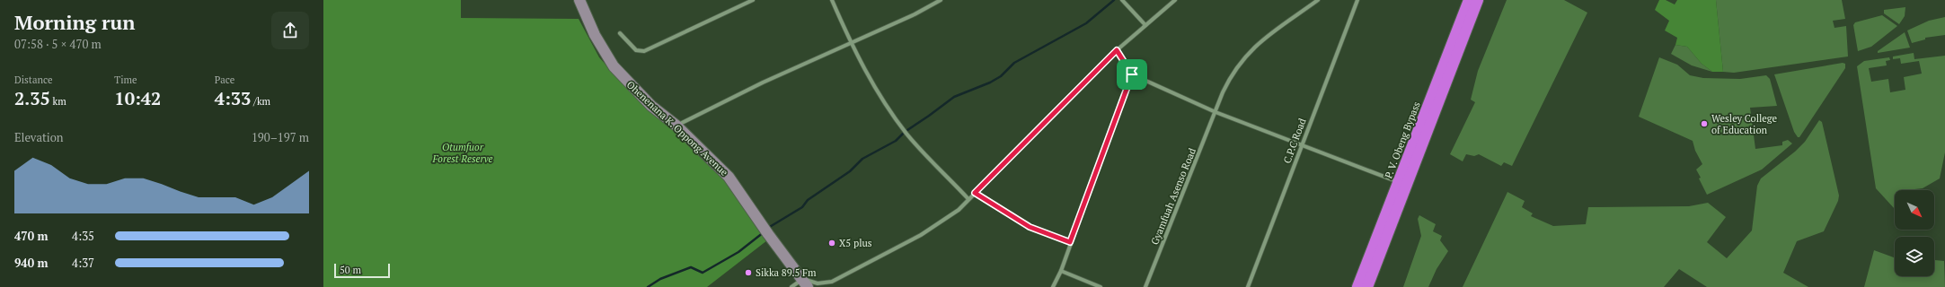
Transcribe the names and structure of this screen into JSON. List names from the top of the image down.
{
  "streets": {
    "highway": ["P. V. Obeng Bypass"],
    "street": ["Ohenenana K. Oppong Avenue", "C.P.C Road", "Gyamfuah Asenso Road"]
  },
  "parks": ["Otumfuor Forest Reserve"],
  "places": ["Wesley College of Education", "X5 plus", "Sikka 89.5 Fm"],
  "scale_bar": "50 m",
  "north": "bottom right",
  "page": {
    "heading": ["Morning run", "07:58 · 5 × 470 m"],
    "stats": [
      ["Distance", "2.35 km"],
      ["Time", "10:42"],
      ["Pace", "4:33 /km"]
    ],
    "chart": ["Elevation", "190–197 m"],
    "list": [
      {
        "name": "470 m",
        "note": "4:35"
      },
      {
        "name": "940 m",
        "note": "4:37"
      }
    ],
    "scale": "50 m"
  }
}
